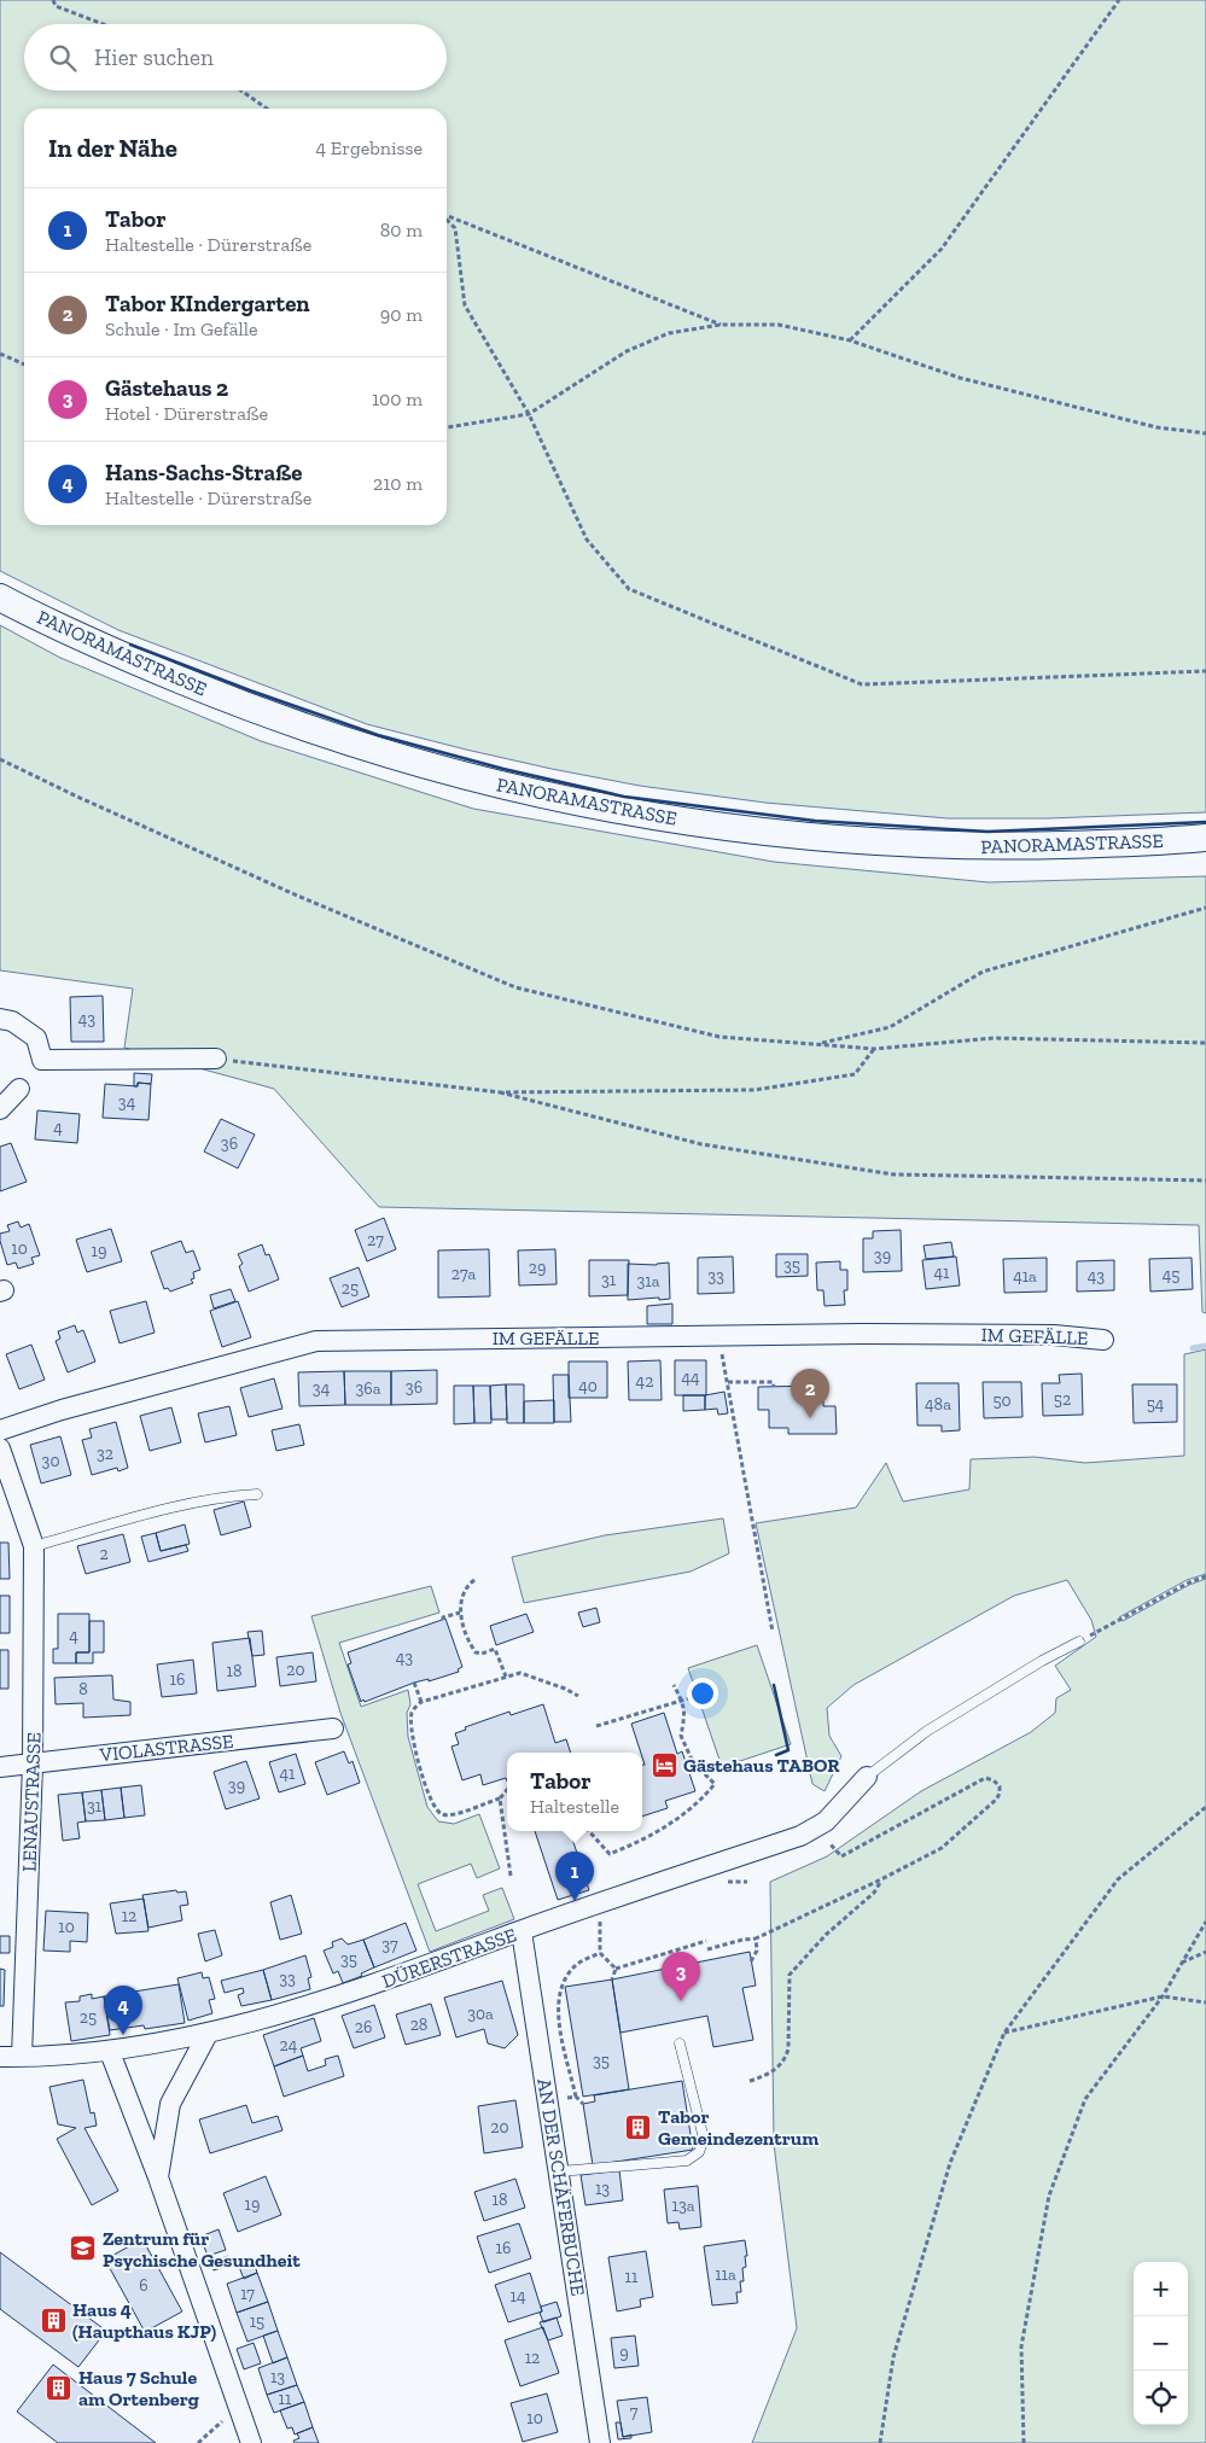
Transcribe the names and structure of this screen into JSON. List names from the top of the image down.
{
  "streets": {
    "main road": ["PANORAMASTRASSE"],
    "street": [
      "IM GEFÄLLE",
      "VIOLASTRASSE",
      "LENAUSTRASSE",
      "DÜRERSTRASSE",
      "AN DER SCHÄFERBUCHE"
    ]
  },
  "crossings": [
    ["VIOLASTRASSE", "LENAUSTRASSE"],
    ["LENAUSTRASSE", "DÜRERSTRASSE"],
    ["DÜRERSTRASSE", "AN DER SCHÄFERBUCHE"]
  ],
  "places": {
    "hotel": ["Gästehaus TABOR"],
    "building": ["Tabor Gemeindezentrum", "Haus 4 (Haupthaus KJP)", "Haus 7 Schule am Ortenberg"],
    "school or university": ["Zentrum für Psychische Gesundheit"]
  },
  "house_numbers": [
    "43",
    "34",
    "4",
    "36",
    "27",
    "10",
    "19",
    "39",
    "35",
    "29",
    "41",
    "27a",
    "45",
    "33",
    "41a",
    "43",
    "31",
    "31a",
    "25",
    "44",
    "42",
    "40",
    "36",
    "34",
    "36a",
    "52",
    "50",
    "48a",
    "54",
    "32",
    "30",
    "2",
    "4",
    "43",
    "20",
    "18",
    "16",
    "8",
    "41",
    "39",
    "31",
    "12",
    "10",
    "37",
    "35",
    "33",
    "30a",
    "25",
    "28",
    "26",
    "24",
    "35",
    "20",
    "13",
    "18",
    "19",
    "13a",
    "16",
    "11a",
    "11",
    "6",
    "17",
    "14",
    "15",
    "9",
    "12",
    "13",
    "11",
    "7",
    "10"
  ],
  "page": {
    "search": "Hier suchen",
    "heading": ["In der Nähe", "4 Ergebnisse"],
    "list": [
      {
        "mark": "1",
        "name": "Tabor",
        "note": "Haltestelle · Dürerstraße",
        "value": "80 m"
      },
      {
        "mark": "2",
        "name": "Tabor KIndergarten",
        "note": "Schule · Im Gefälle",
        "value": "90 m"
      },
      {
        "mark": "3",
        "name": "Gästehaus 2",
        "note": "Hotel · Dürerstraße",
        "value": "100 m"
      },
      {
        "mark": "4",
        "name": "Hans-Sachs-Straße",
        "note": "Haltestelle · Dürerstraße",
        "value": "210 m"
      }
    ],
    "pins": [
      "2",
      "1",
      "3",
      "4"
    ],
    "popup": ["Tabor", "Haltestelle"],
    "map_buttons": ["+", "−"]
  }
}
